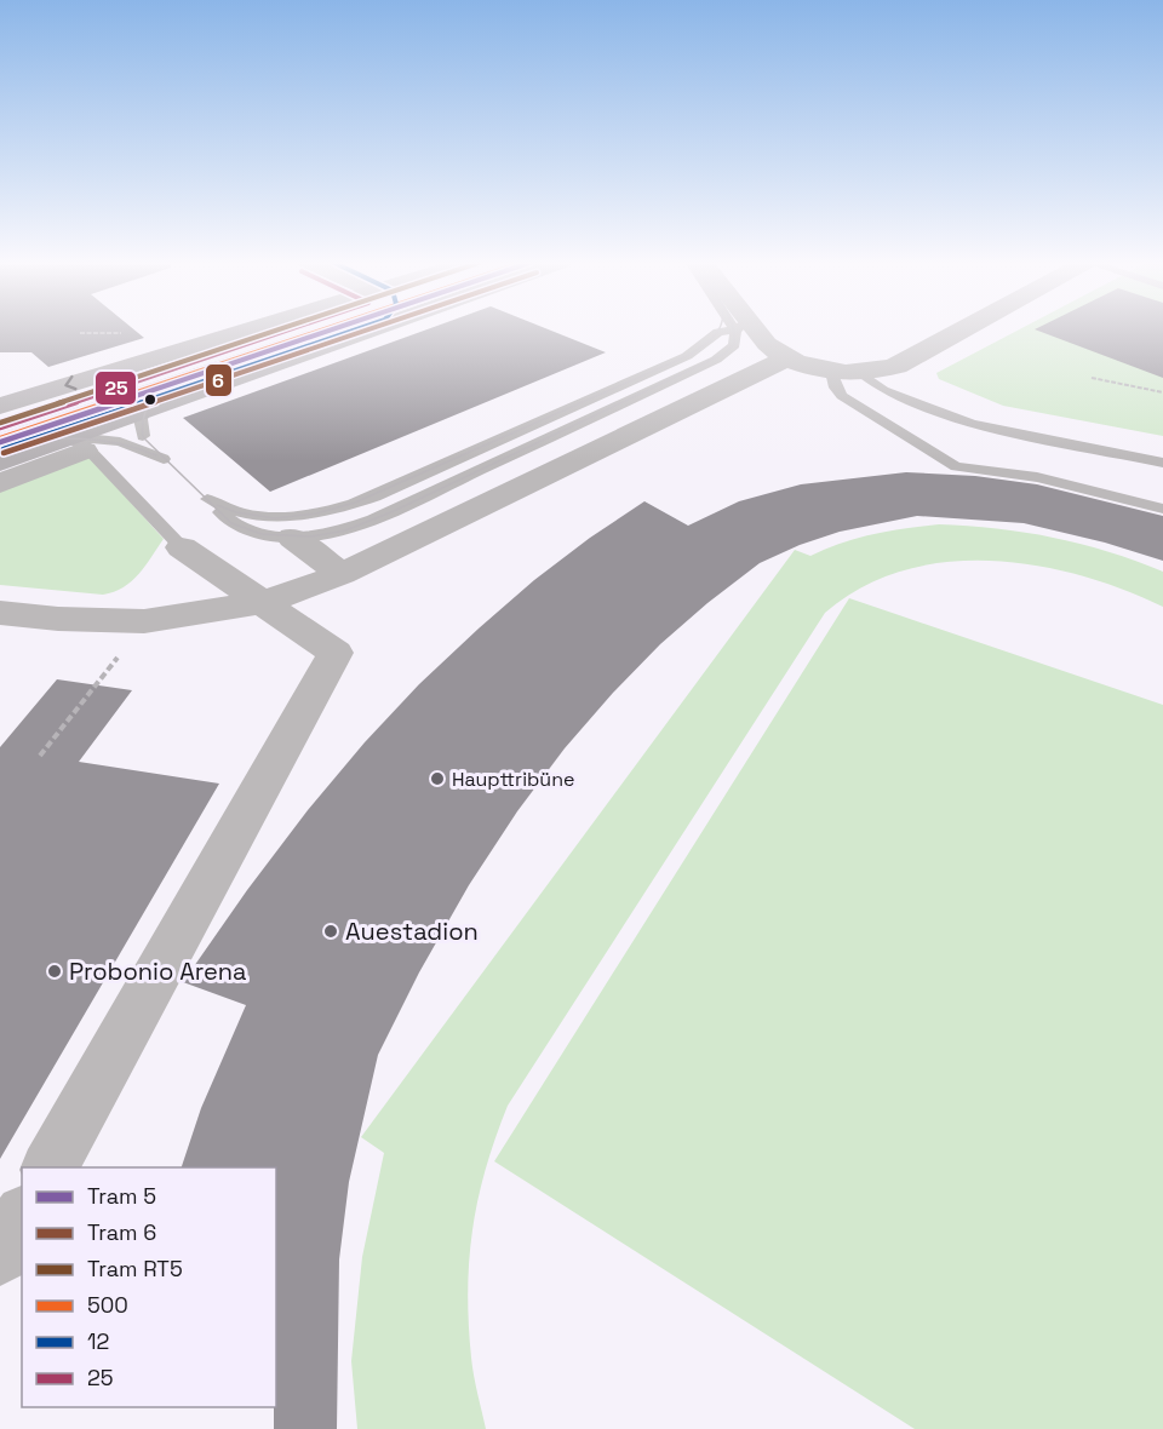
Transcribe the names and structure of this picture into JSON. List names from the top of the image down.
{
  "places": ["Haupttribüne", "Auestadion", "Probonio Arena"],
  "lines": [
    "tram line 5",
    "tram line 6",
    "tram line RT5",
    "transit line 500",
    "transit line 12",
    "transit line 25"
  ],
  "legend": [
    "Tram 5",
    "Tram 6",
    "Tram RT5",
    "500",
    "12",
    "25"
  ]
}
